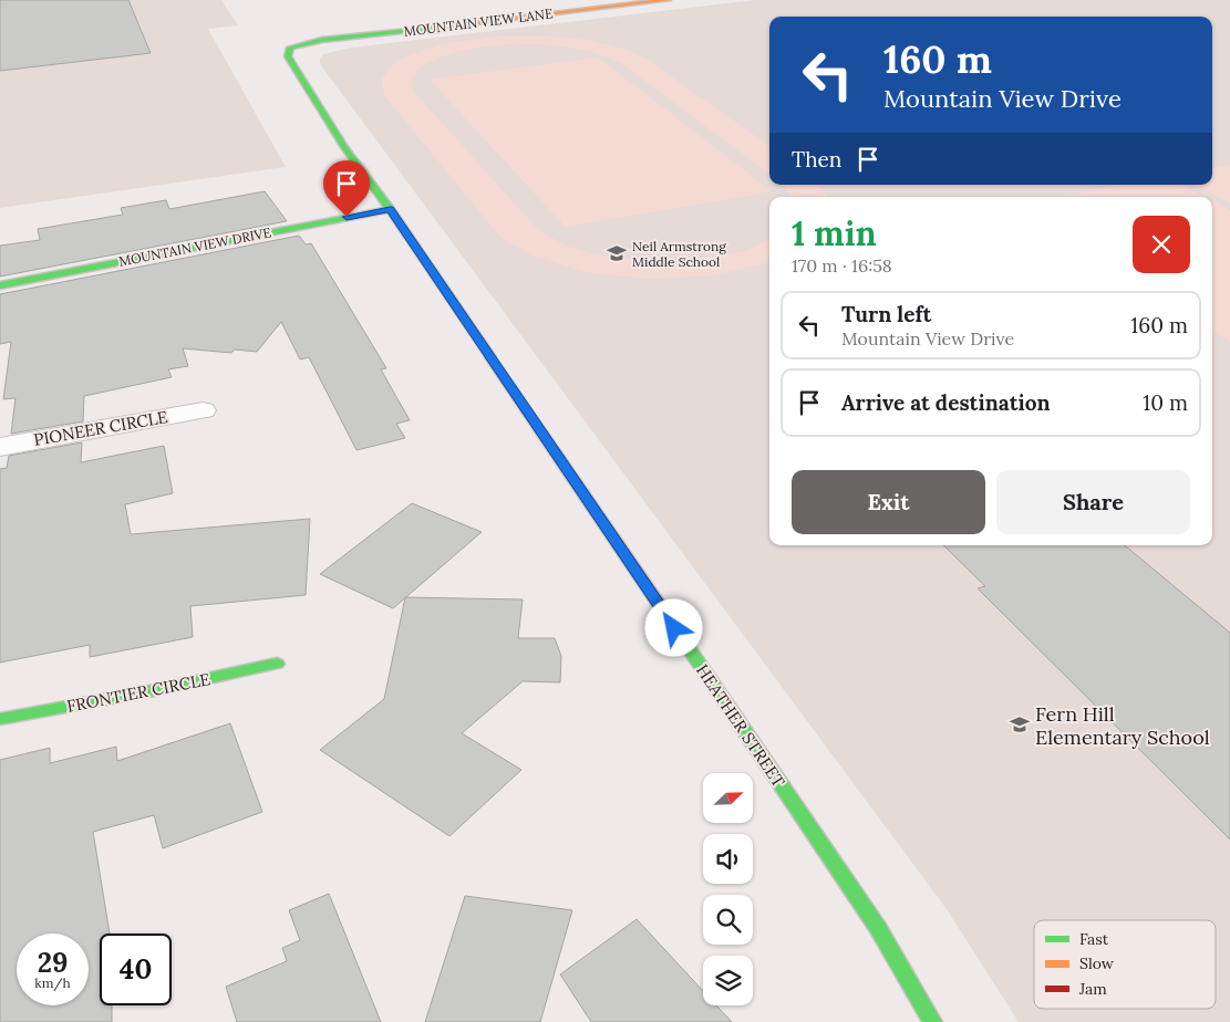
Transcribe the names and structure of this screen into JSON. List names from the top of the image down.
{
  "streets": {
    "street": [
      "MOUNTAIN VIEW LANE",
      "MOUNTAIN VIEW DRIVE",
      "PIONEER CIRCLE",
      "FRONTIER CIRCLE",
      "HEATHER STREET"
    ]
  },
  "crossings": [
    ["MOUNTAIN VIEW LANE", "HEATHER STREET"],
    ["MOUNTAIN VIEW DRIVE", "HEATHER STREET"]
  ],
  "places": {
    "school or university": ["Neil Armstrong Middle School", "Fern Hill Elementary School"]
  },
  "legend": ["Fast", "Slow", "Jam"],
  "north": "top right",
  "page": {
    "turn": ["160 m", "Mountain View Drive"],
    "then": "Then",
    "heading": ["1 min", "170 m · 16:58"],
    "list": [
      {
        "name": "Turn left",
        "note": "Mountain View Drive",
        "value": "160 m"
      },
      {
        "name": "Arrive at destination",
        "value": "10 m"
      }
    ],
    "buttons": ["Exit", "Share"],
    "speed": "29 km/h",
    "limit": "40"
  }
}
